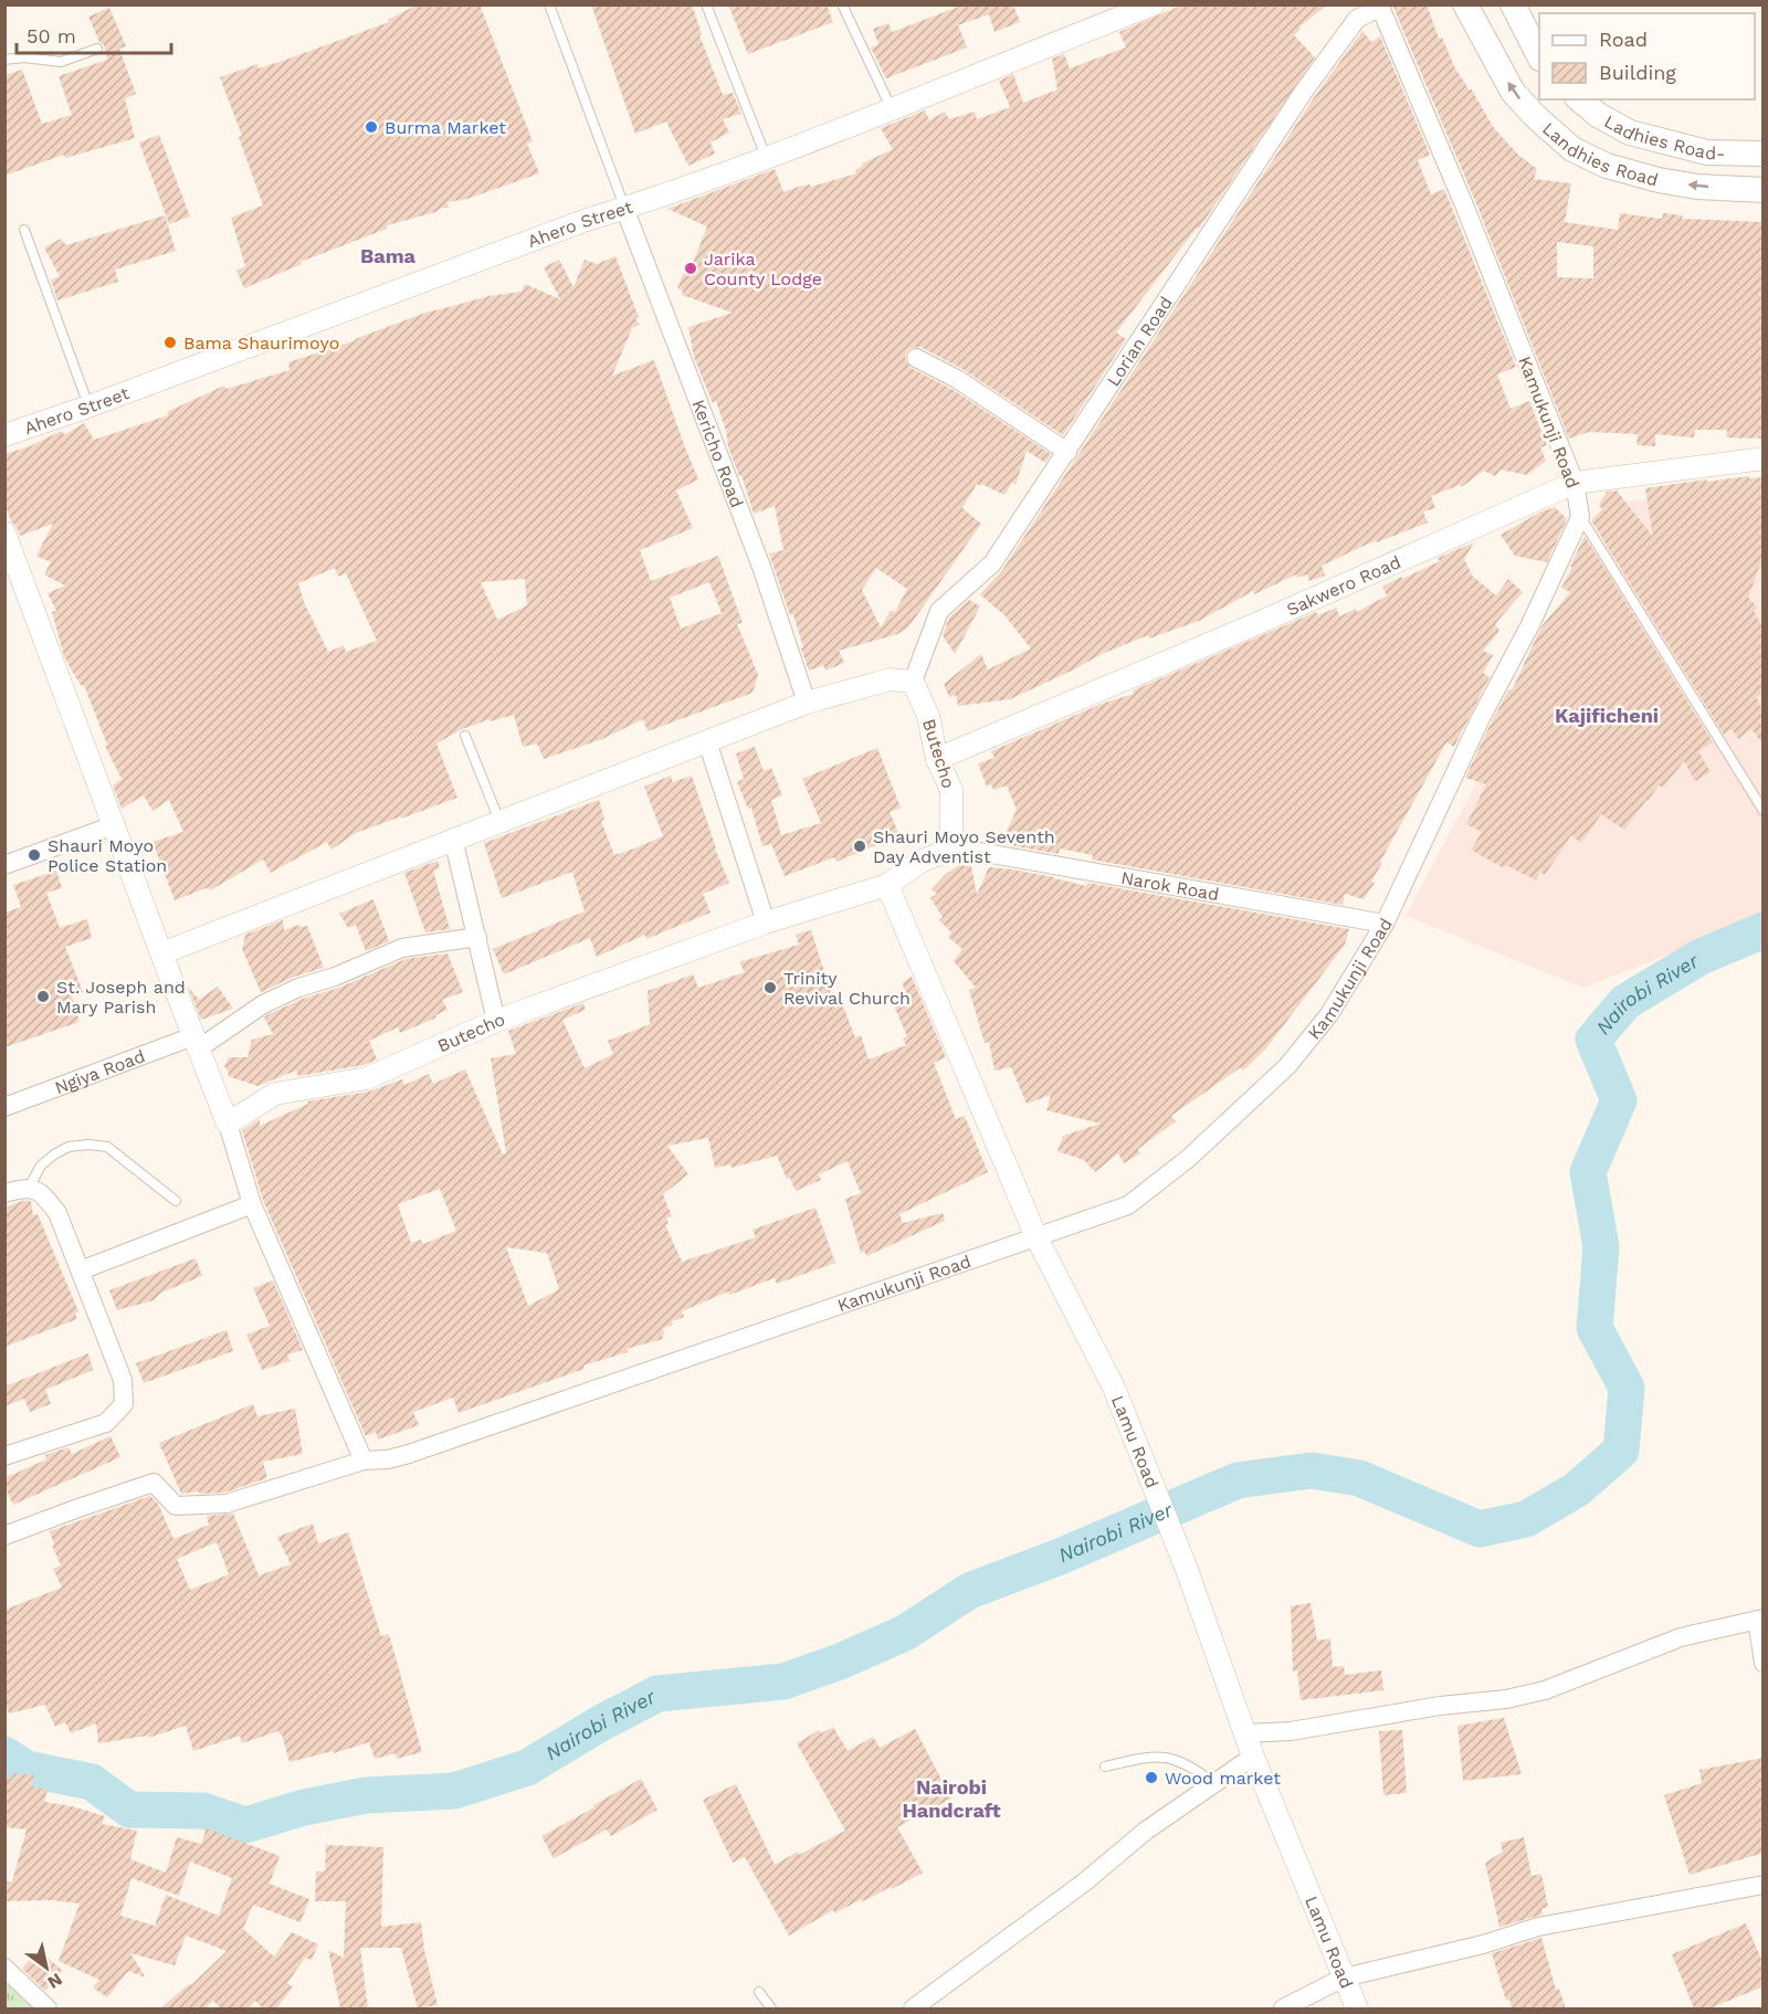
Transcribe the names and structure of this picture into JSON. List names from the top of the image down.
{
  "streets": {
    "main road": ["Ladhies Road-", "Landhies Road"],
    "street": [
      "Ahero Street",
      "Lorian Road",
      "Kamukunji Road",
      "Kericho Road",
      "Sakwero Road",
      "Butecho",
      "Narok Road",
      "Ngiya Road",
      "Lamu Road"
    ]
  },
  "crossings": [
    ["Ahero Street", "Kericho Road"],
    ["Lorian Road", "Kamukunji Road"],
    ["Lorian Road", "Butecho"],
    ["Kamukunji Road", "Sakwero Road"],
    ["Kamukunji Road", "Narok Road"],
    ["Kamukunji Road", "Lamu Road"],
    ["Sakwero Road", "Butecho"],
    ["Butecho", "Narok Road"],
    ["Butecho", "Lamu Road"]
  ],
  "one_way": ["Landhies Road"],
  "districts": ["Bama", "Kajificheni", "Nairobi Handcraft"],
  "water": ["Nairobi River"],
  "places": [
    "Burma Market",
    "Jarika County Lodge",
    "Bama Shaurimoyo",
    "Shauri Moyo Seventh Day Adventist",
    "Shauri Moyo Police Station",
    "Trinity Revival Church",
    "St. Joseph and Mary Parish",
    "Wood market"
  ],
  "legend": ["Road", "Building"],
  "scale_bar": "50 m",
  "north": "bottom right"
}
